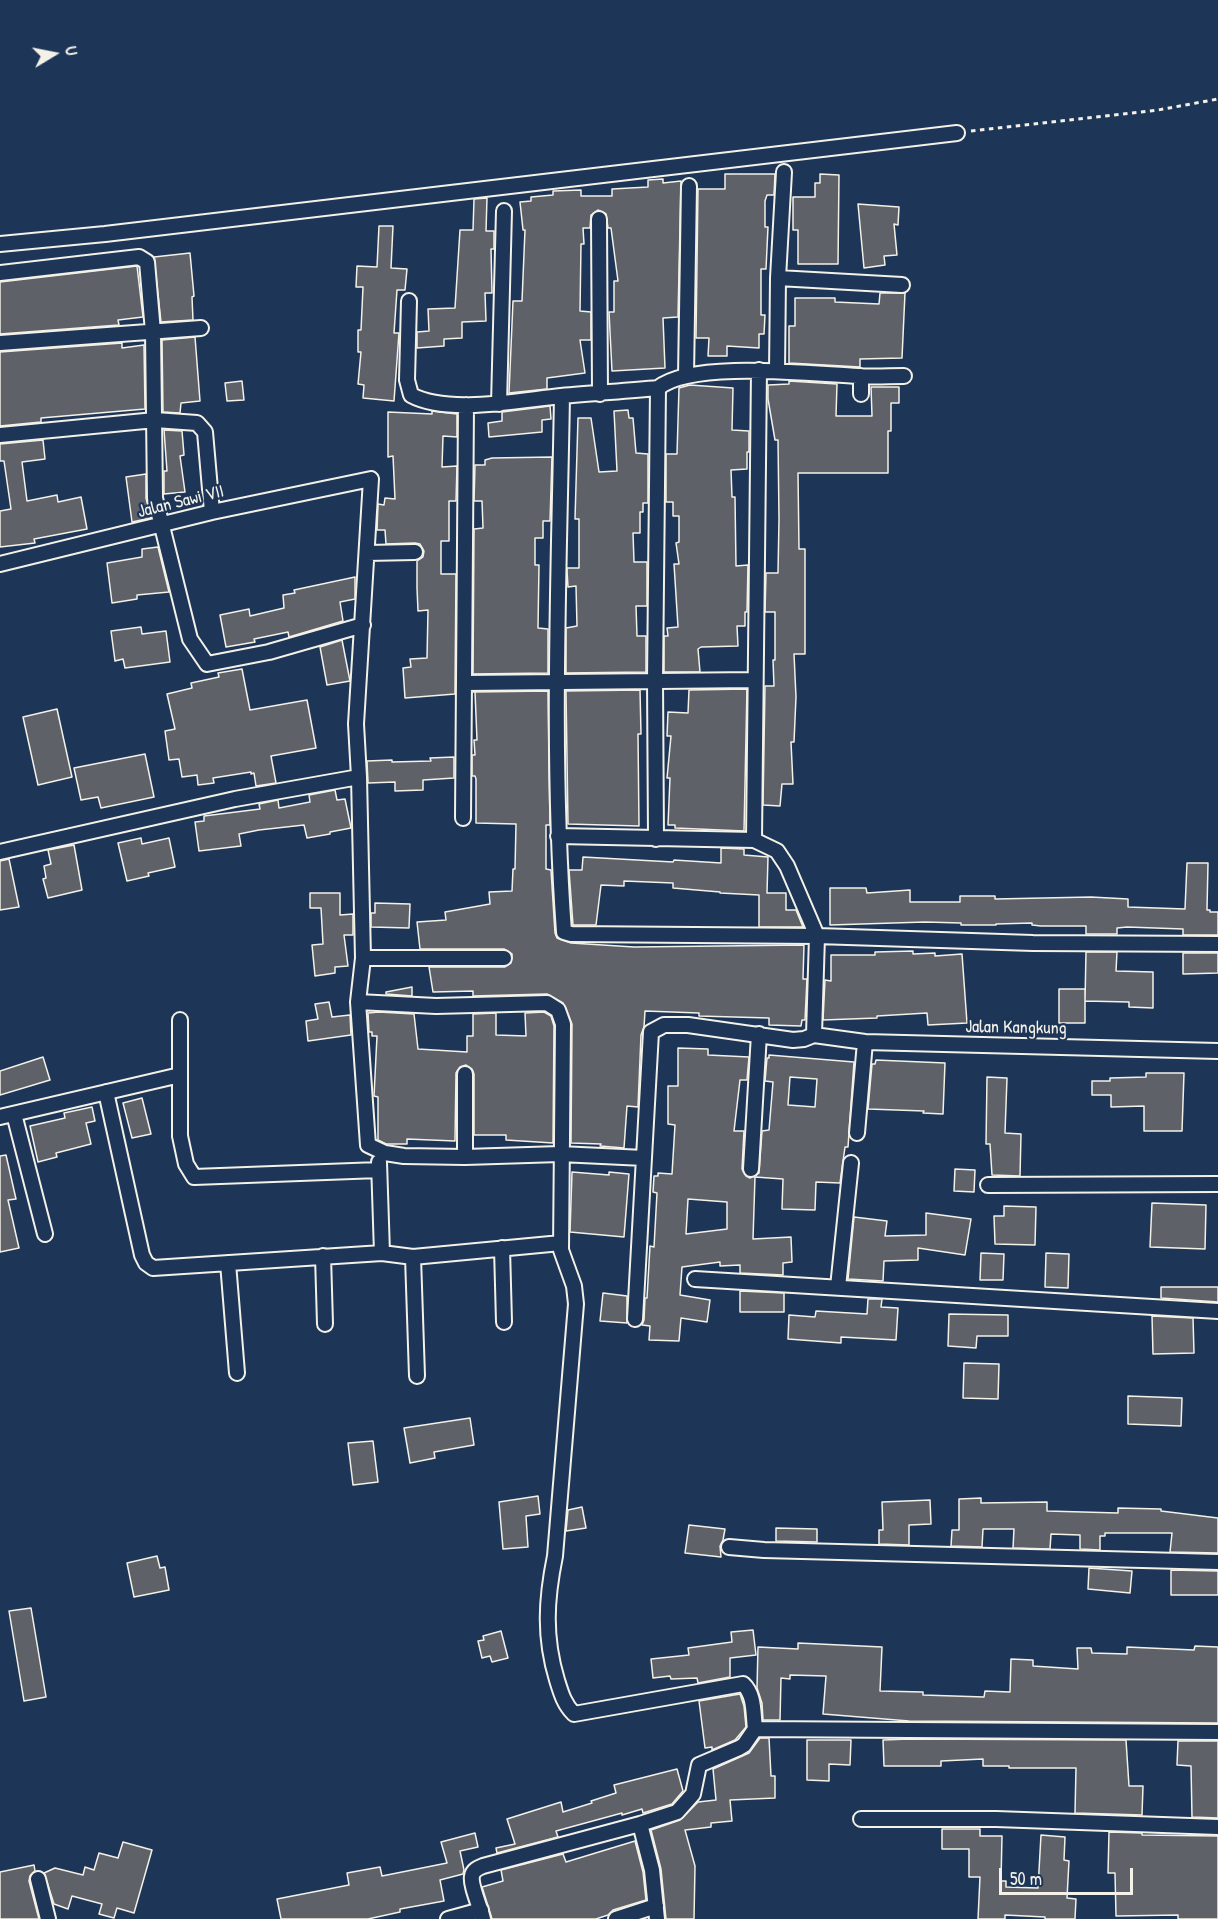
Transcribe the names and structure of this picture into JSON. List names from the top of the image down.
{
  "streets": {
    "street": ["Jalan Sawi VII", "Jalan Kangkung"]
  },
  "scale_bar": "50 m",
  "north": "right"
}
